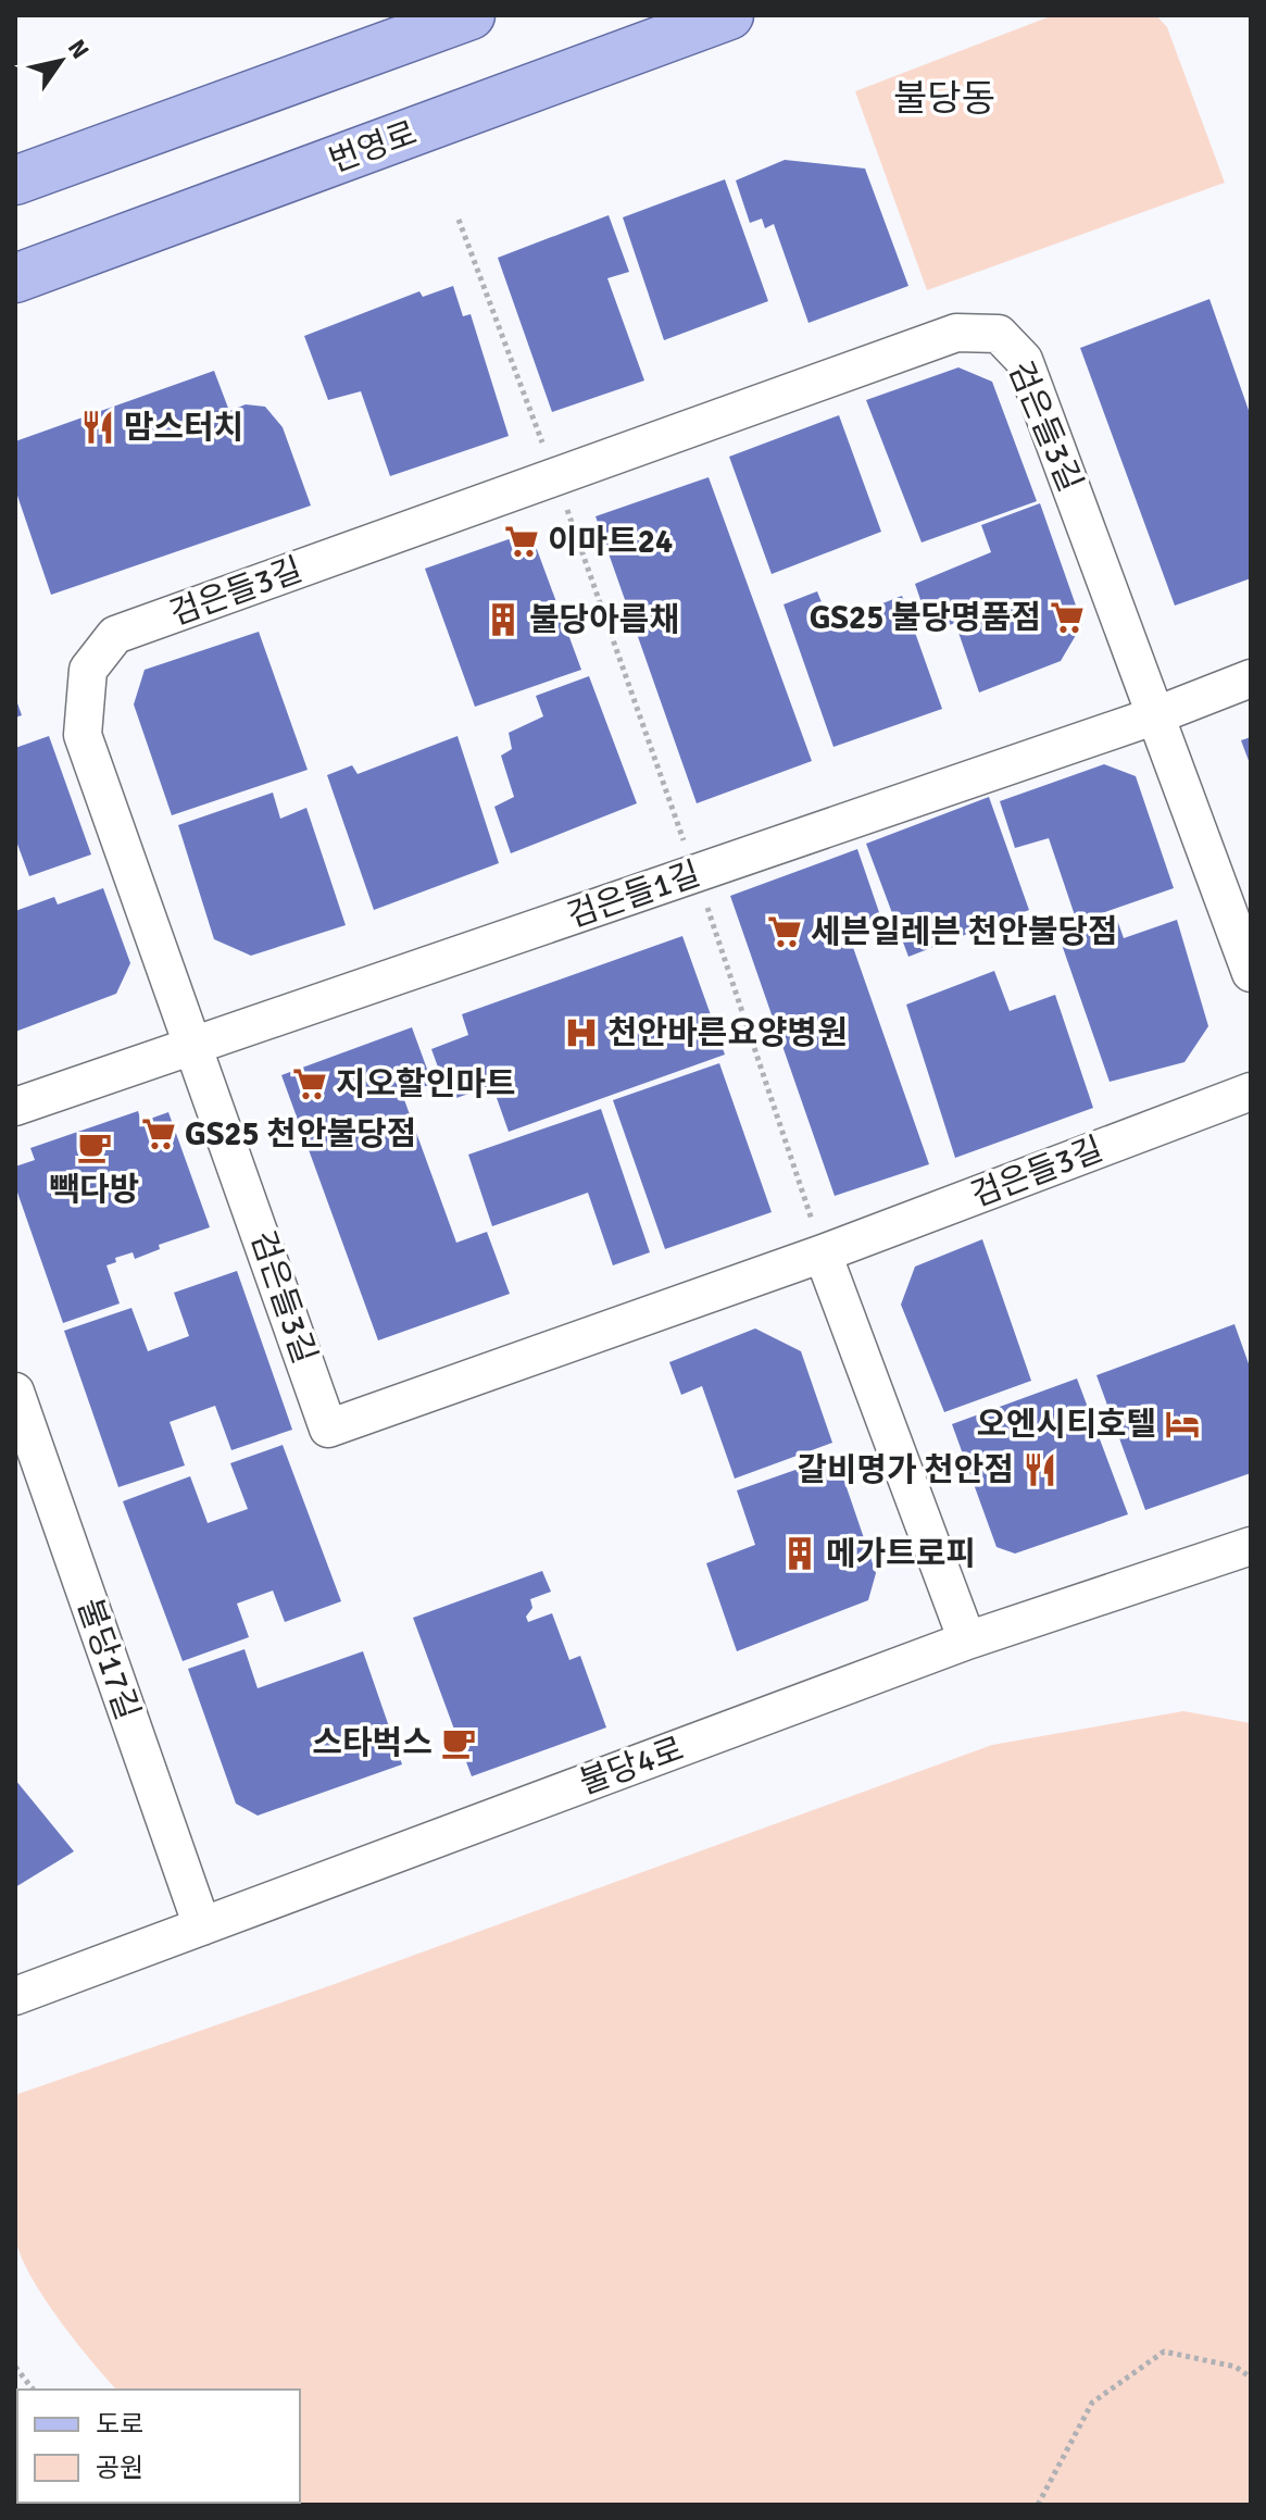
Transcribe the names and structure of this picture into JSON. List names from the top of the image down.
{
  "streets": {
    "main road": ["번영로"],
    "street": [
      "검은들3길",
      "검은들1길",
      "불당17길",
      "불당4로"
    ]
  },
  "crossings": [
    ["검은들3길", "검은들1길"],
    ["불당17길", "불당4로"]
  ],
  "districts": ["불당동"],
  "places": {
    "restaurant": ["맘스터치", "갈비명가 천안점"],
    "supermarket": [
      "이마트24",
      "GS25 불당명품점",
      "세븐일레븐 천안불당점",
      "지오할인마트",
      "GS25 천안불당점"
    ],
    "building": ["불당아름채", "메가트로피"],
    "hospital": ["천안바른요양병원"],
    "cafe": ["빽다방", "스타벅스"],
    "hotel": ["오엔시티호텔"]
  },
  "legend": ["도로", "공원"],
  "north": "top right"
}
